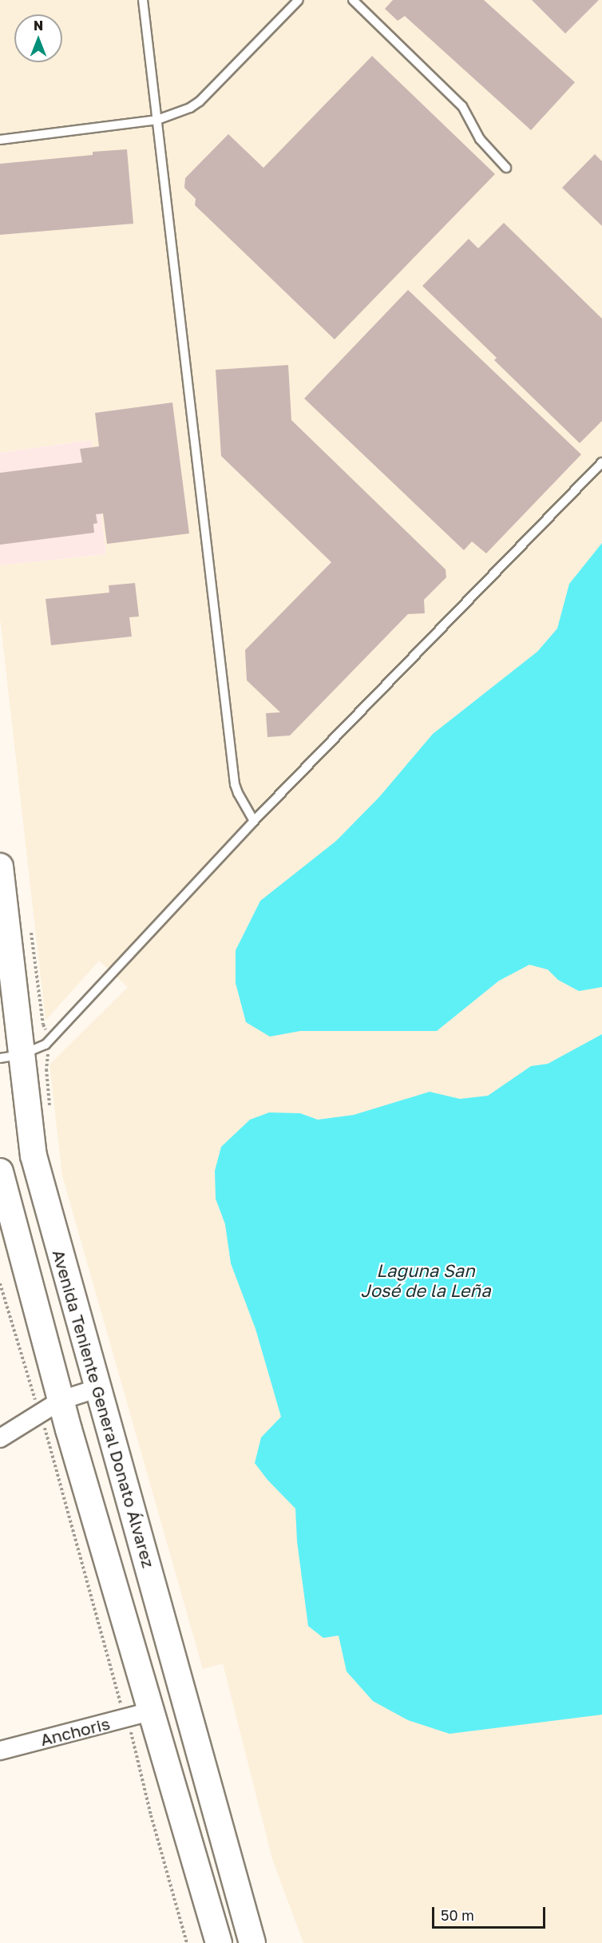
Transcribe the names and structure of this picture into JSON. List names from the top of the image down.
{
  "streets": {
    "main road": ["Avenida Teniente General Donato Álvarez"],
    "street": ["Anchoris"]
  },
  "water": ["Laguna San José de la Leña"],
  "scale_bar": "50 m",
  "north": "top"
}
